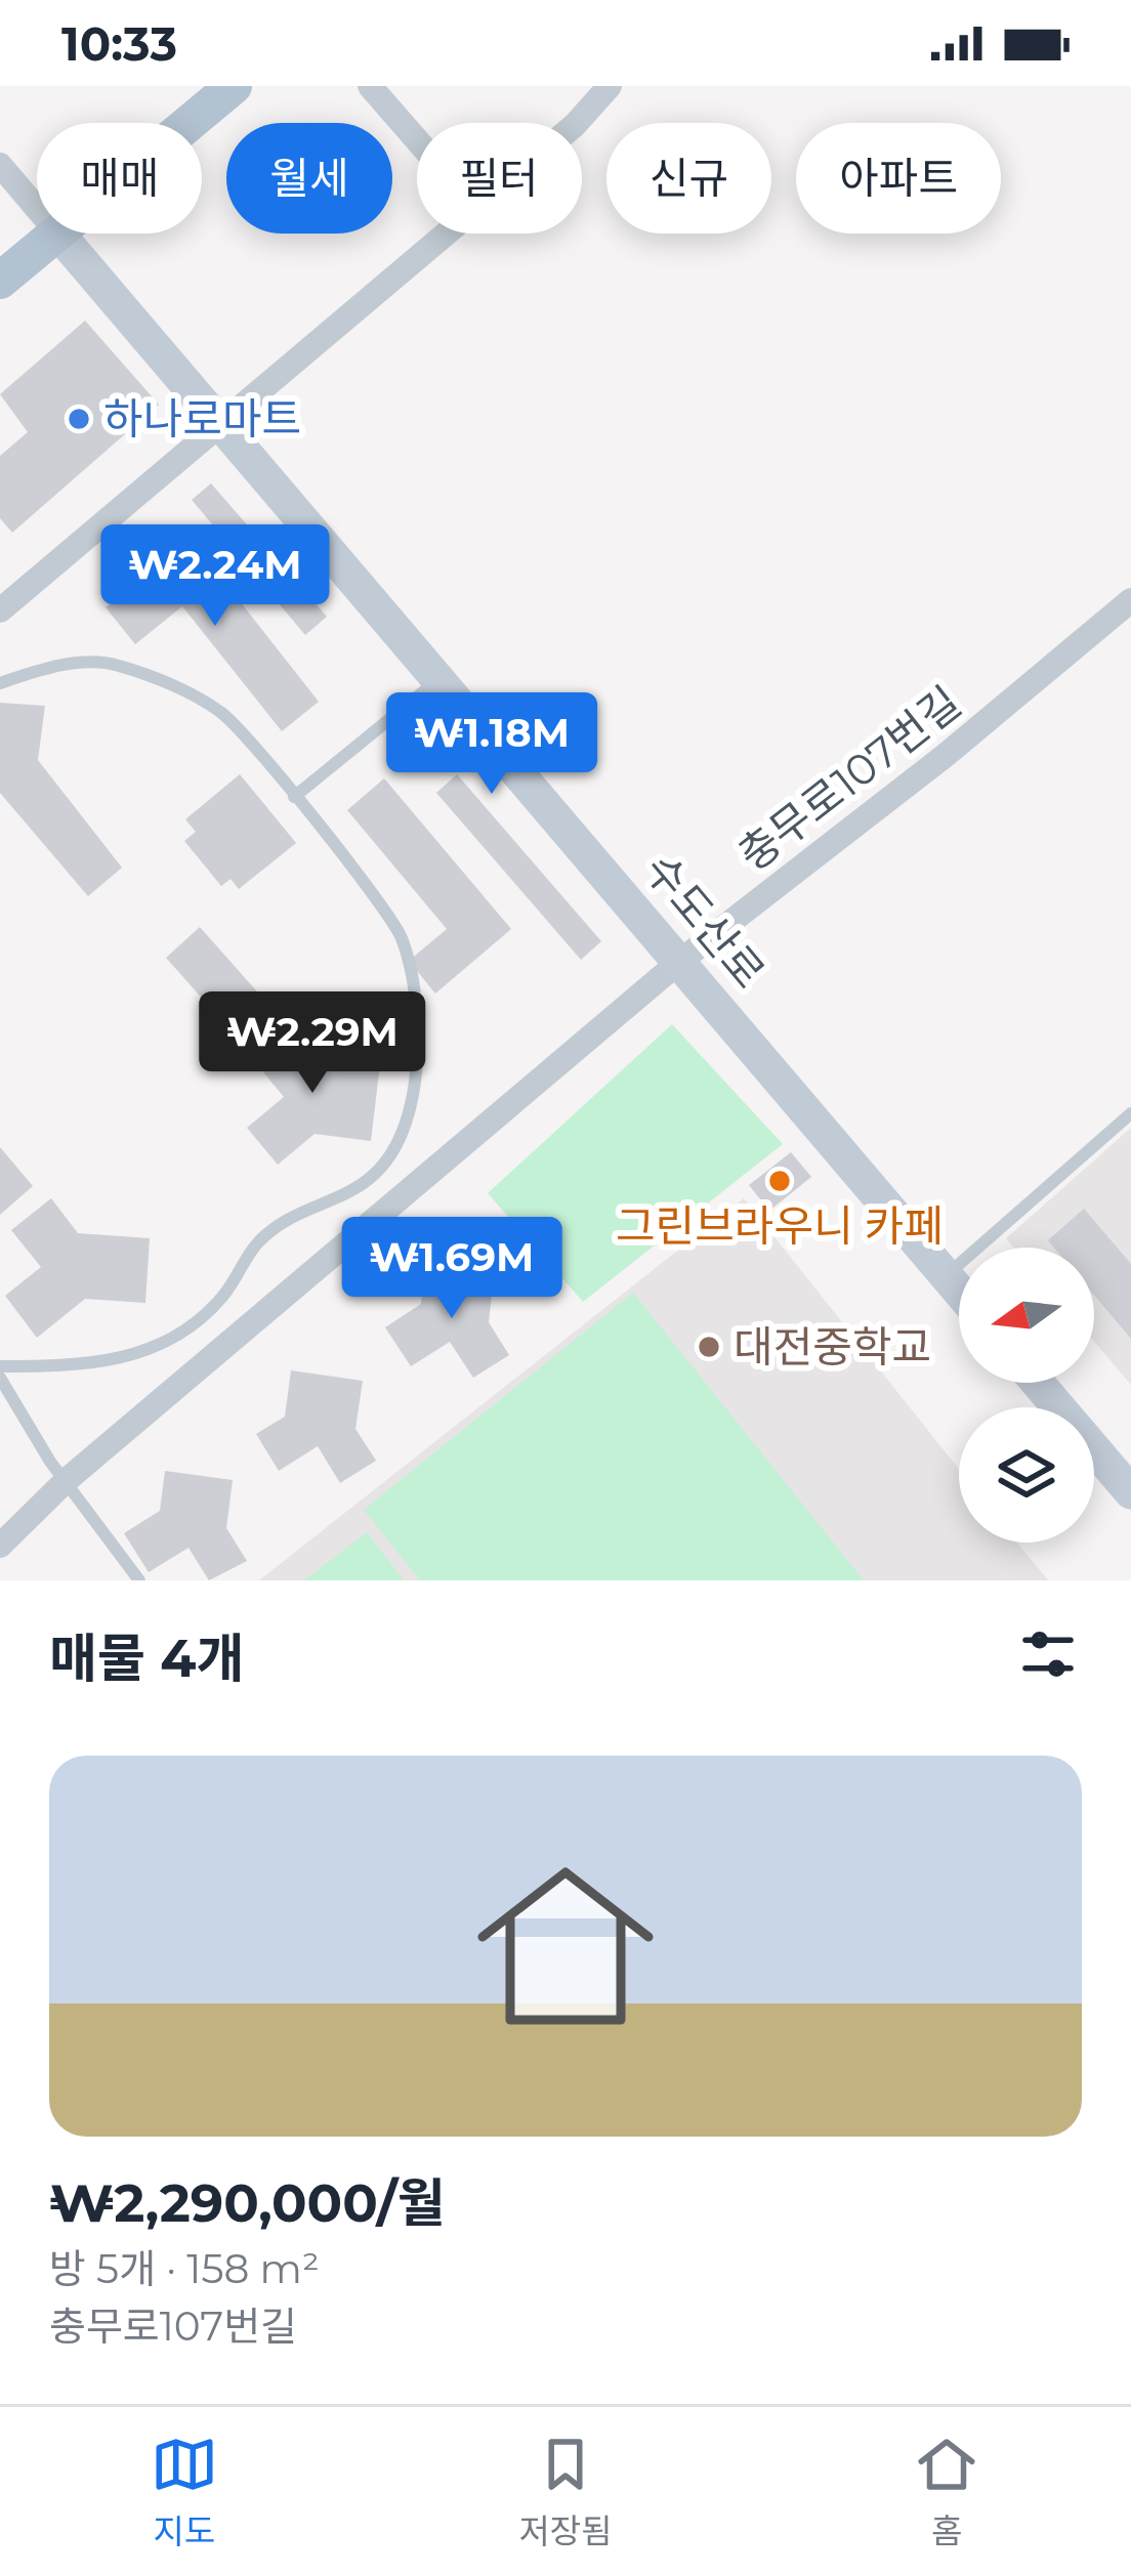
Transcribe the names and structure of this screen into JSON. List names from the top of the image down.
{
  "streets": {
    "main road": ["수도산로"],
    "street": ["충무로107번길"]
  },
  "crossings": [
    ["충무로107번길", "수도산로"]
  ],
  "places": ["하나로마트", "그린브라우니 카페", "대전중학교"],
  "north": "left",
  "page": {
    "status": "10:33",
    "chip": [
      "매매",
      "월세",
      "필터",
      "신규",
      "아파트"
    ],
    "price": [
      "₩2.24M",
      "₩1.18M",
      "₩2.29M",
      "₩1.69M"
    ],
    "heading": "매물 4개",
    "list": [
      {
        "name": "₩2,290,000/월",
        "note": "방 5개 · 158 m² · 충무로107번길"
      }
    ],
    "tabs": ["지도", "저장됨", "홈"]
  }
}
